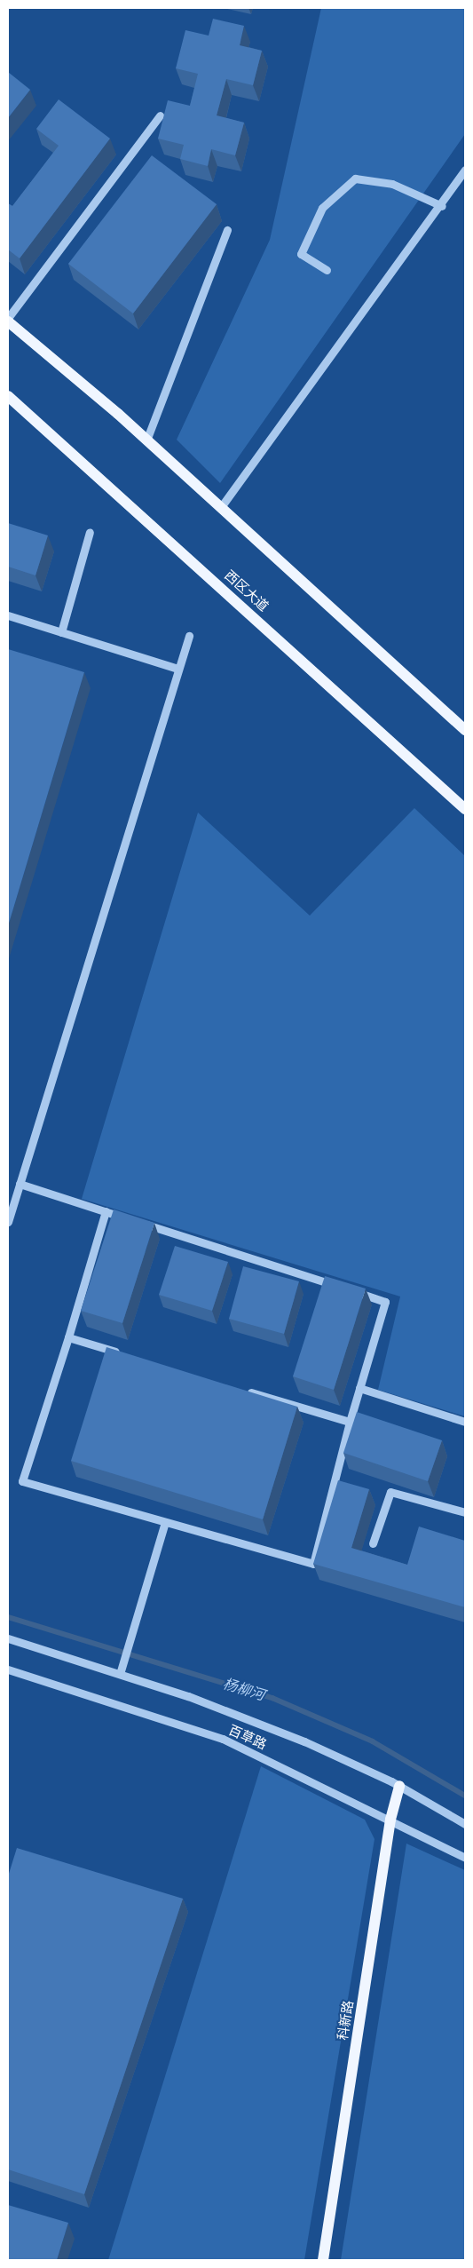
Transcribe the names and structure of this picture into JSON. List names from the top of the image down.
{
  "streets": {
    "main road": ["西区大道", "科新路"],
    "street": ["百草路"]
  },
  "crossings": [
    ["百草路", "科新路"]
  ],
  "water": ["杨柳河"]
}
